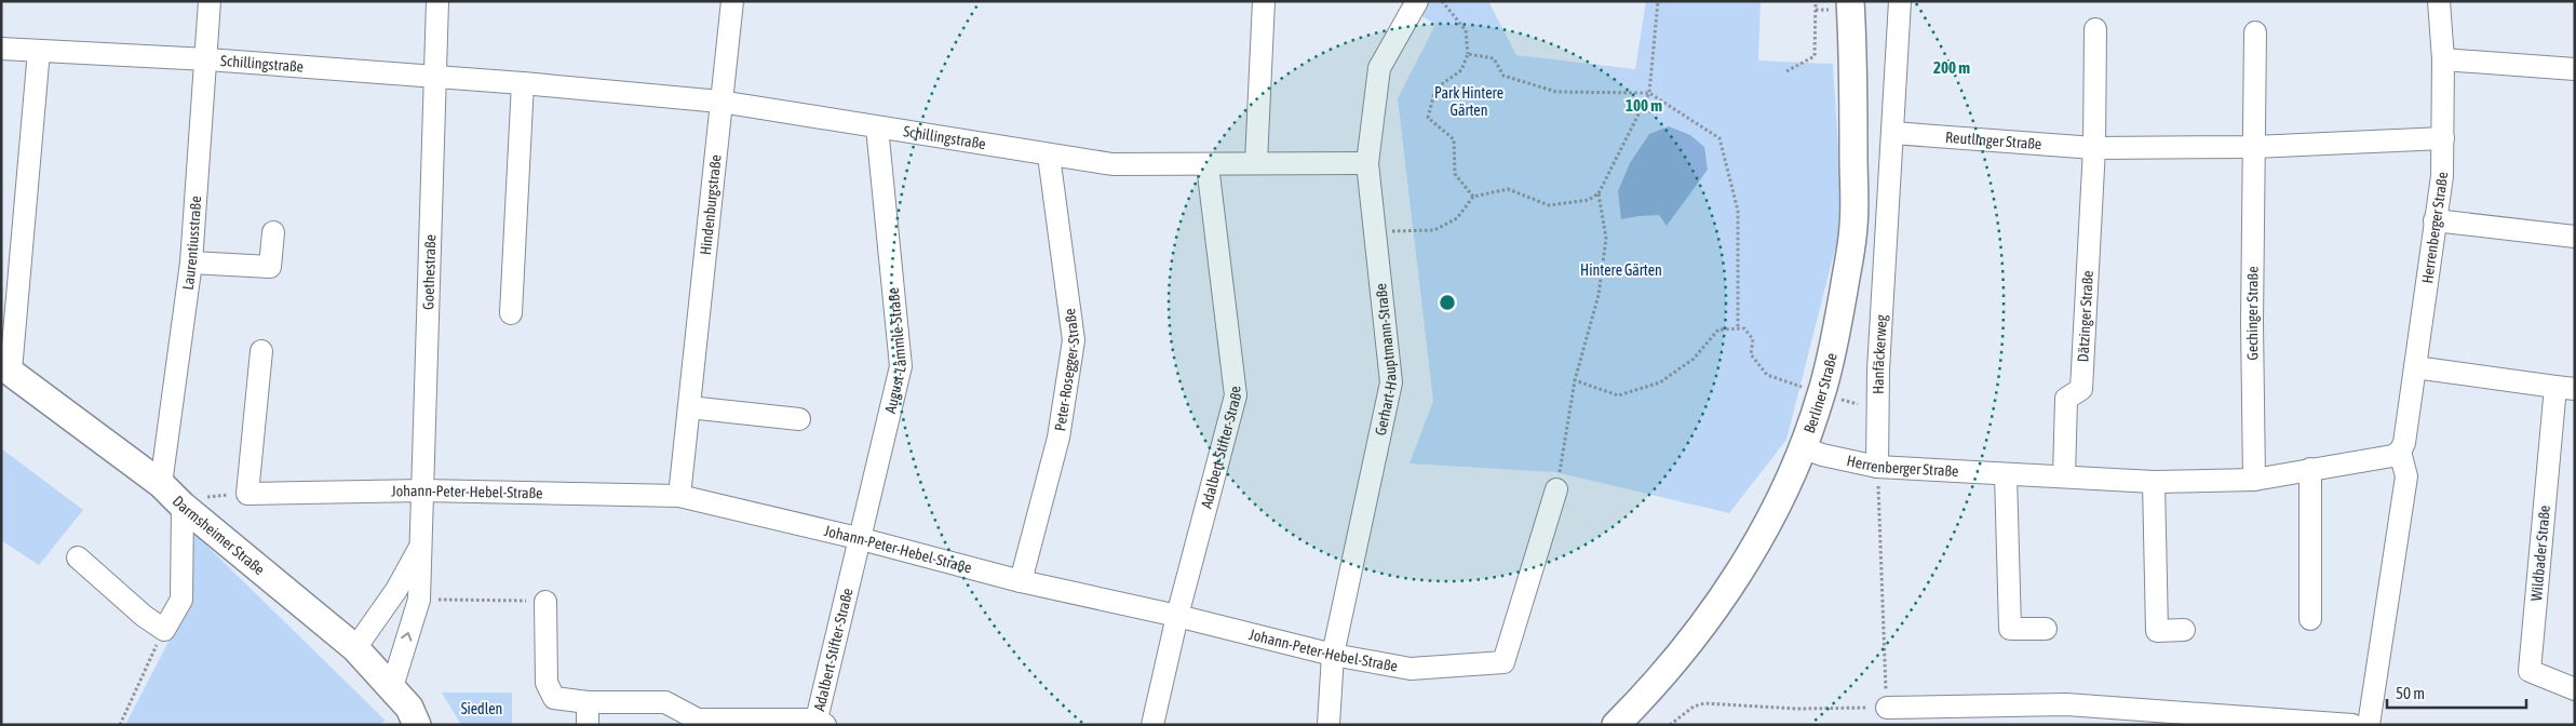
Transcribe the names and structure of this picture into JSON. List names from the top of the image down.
{
  "streets": {
    "main road": ["Berliner Straße", "Darmsheimer Straße"],
    "street": [
      "Schillingstraße",
      "Reutlinger Straße",
      "Hindenburgstraße",
      "Herrenberger Straße",
      "Laurentiusstraße",
      "Goethestraße",
      "Gechinger Straße",
      "Dätzinger Straße",
      "August-Lämmle-Straße",
      "Hanfäckerweg",
      "Gerhart-Hauptmann-Straße",
      "Peter-Rosegger-Straße",
      "Adalbert-Stifter-Straße",
      "Johann-Peter-Hebel-Straße",
      "Wildbader Straße"
    ]
  },
  "crossings": [
    ["Schillingstraße", "Hindenburgstraße"],
    ["Schillingstraße", "Laurentiusstraße"],
    ["Schillingstraße", "Goethestraße"],
    ["Schillingstraße", "August-Lämmle-Straße"],
    ["Schillingstraße", "Gerhart-Hauptmann-Straße"],
    ["Schillingstraße", "Peter-Rosegger-Straße"],
    ["Schillingstraße", "Adalbert-Stifter-Straße"],
    ["Reutlinger Straße", "Herrenberger Straße"],
    ["Reutlinger Straße", "Gechinger Straße"],
    ["Reutlinger Straße", "Dätzinger Straße"],
    ["Reutlinger Straße", "Hanfäckerweg"],
    ["Hindenburgstraße", "Johann-Peter-Hebel-Straße"],
    ["Herrenberger Straße", "Gechinger Straße"],
    ["Herrenberger Straße", "Dätzinger Straße"],
    ["Herrenberger Straße", "Hanfäckerweg"],
    ["Herrenberger Straße", "Berliner Straße"],
    ["Herrenberger Straße", "Wildbader Straße"],
    ["Laurentiusstraße", "Darmsheimer Straße"],
    ["Goethestraße", "Johann-Peter-Hebel-Straße"],
    ["Goethestraße", "Darmsheimer Straße"],
    ["August-Lämmle-Straße", "Adalbert-Stifter-Straße"],
    ["August-Lämmle-Straße", "Johann-Peter-Hebel-Straße"],
    ["Gerhart-Hauptmann-Straße", "Johann-Peter-Hebel-Straße"],
    ["Peter-Rosegger-Straße", "Johann-Peter-Hebel-Straße"],
    ["Adalbert-Stifter-Straße", "Johann-Peter-Hebel-Straße"]
  ],
  "parks": ["Park Hintere Gärten", "Hintere Gärten", "Siedlen"],
  "scale_bar": "50 m",
  "rings": ["200 m", "100 m"]
}
